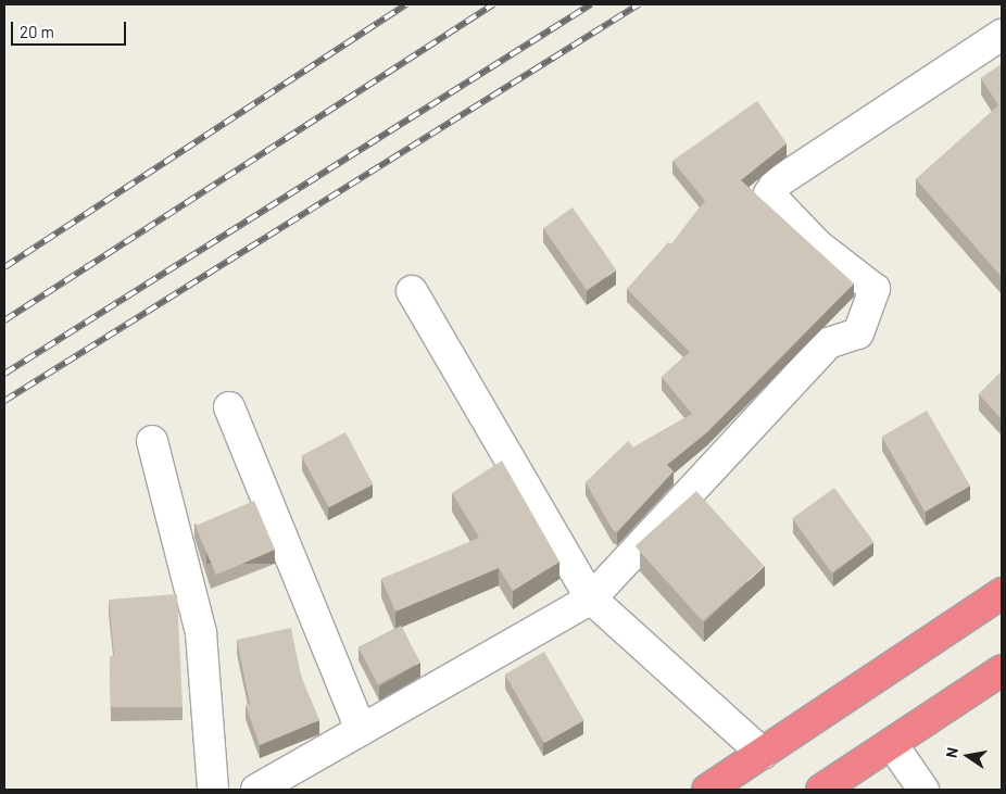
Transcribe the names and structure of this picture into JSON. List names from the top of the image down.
{
  "scale_bar": "20 m",
  "north": "left"
}
